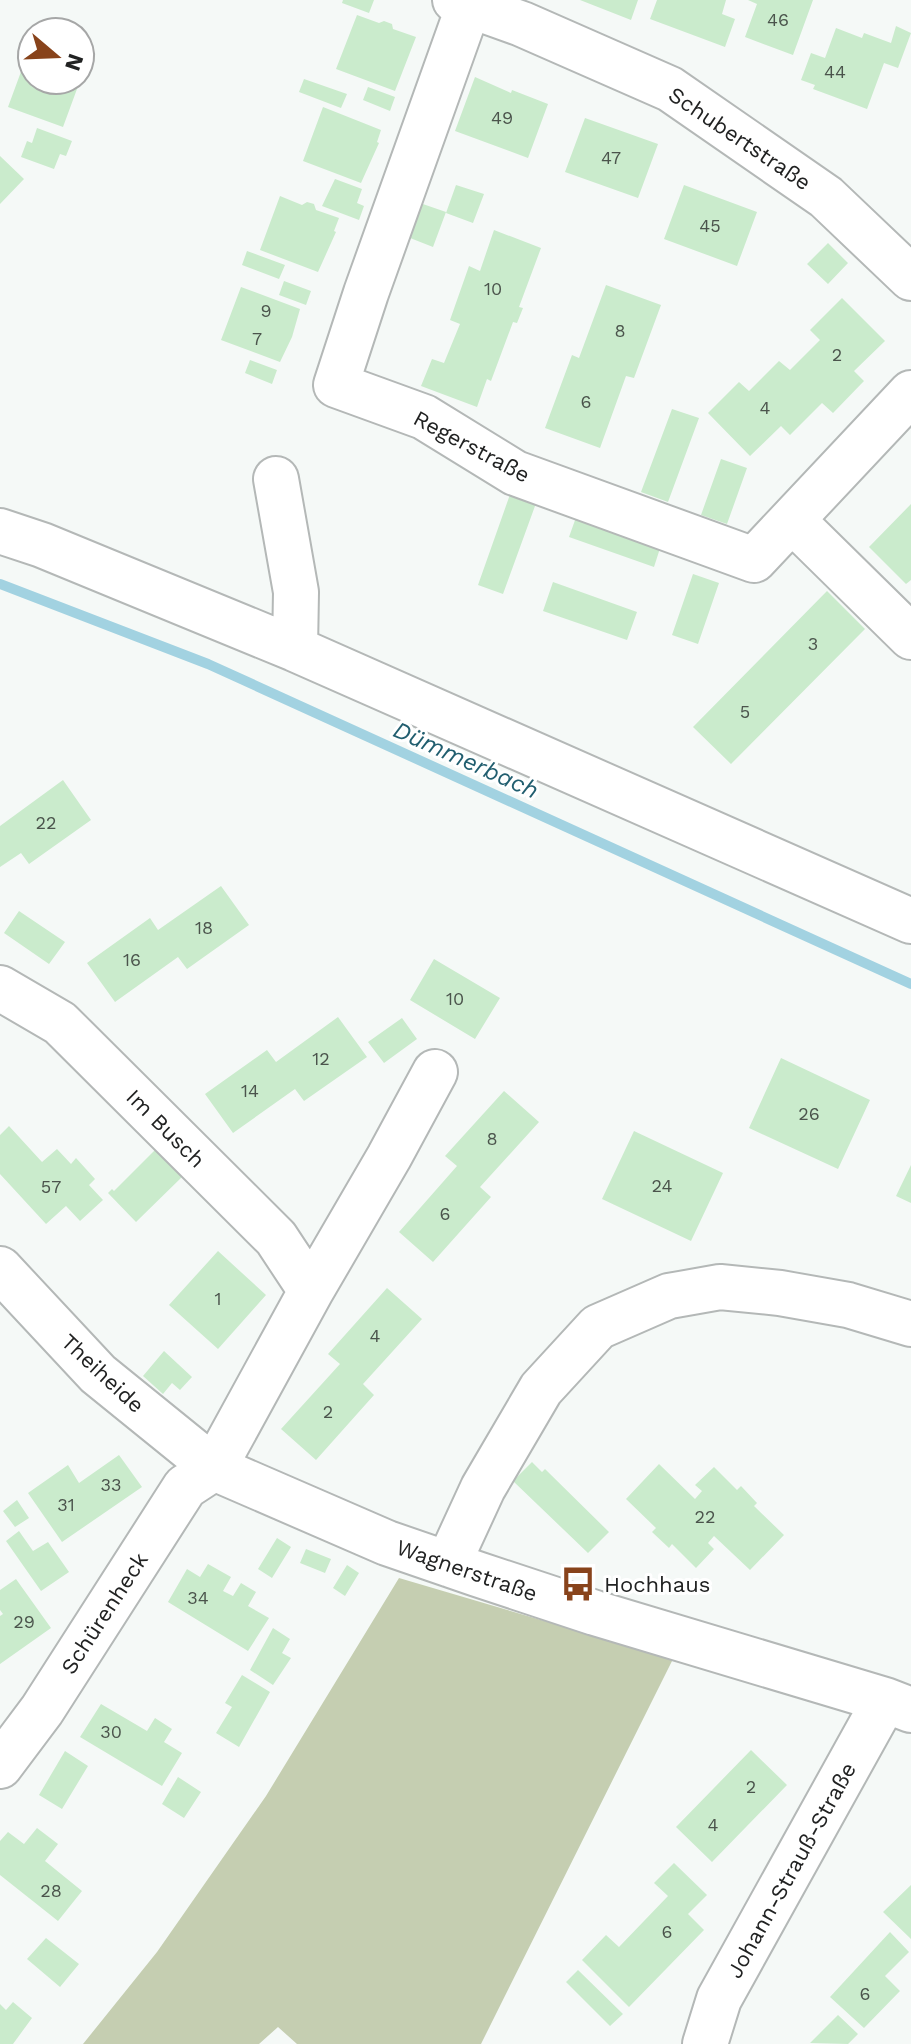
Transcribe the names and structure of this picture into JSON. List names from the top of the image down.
{
  "streets": {
    "street": [
      "Schubertstraße",
      "Regerstraße",
      "Im Busch",
      "Theiheide",
      "Wagnerstraße",
      "Schürenheck",
      "Johann-Strauß-Straße"
    ]
  },
  "crossings": [
    ["Schubertstraße", "Regerstraße"],
    ["Theiheide", "Wagnerstraße"],
    ["Theiheide", "Schürenheck"],
    ["Wagnerstraße", "Schürenheck"],
    ["Wagnerstraße", "Johann-Strauß-Straße"]
  ],
  "water": ["Dümmerbach"],
  "places": {
    "bus stop": ["Hochhaus"]
  },
  "house_numbers": [
    "46",
    "44",
    "49",
    "47",
    "45",
    "10",
    "9",
    "8",
    "7",
    "2",
    "6",
    "4",
    "3",
    "5",
    "22",
    "18",
    "16",
    "10",
    "12",
    "14",
    "26",
    "8",
    "24",
    "57",
    "6",
    "1",
    "4",
    "2",
    "33",
    "31",
    "22",
    "34",
    "29",
    "30",
    "2",
    "4",
    "28",
    "6",
    "6"
  ],
  "north": "right"
}
